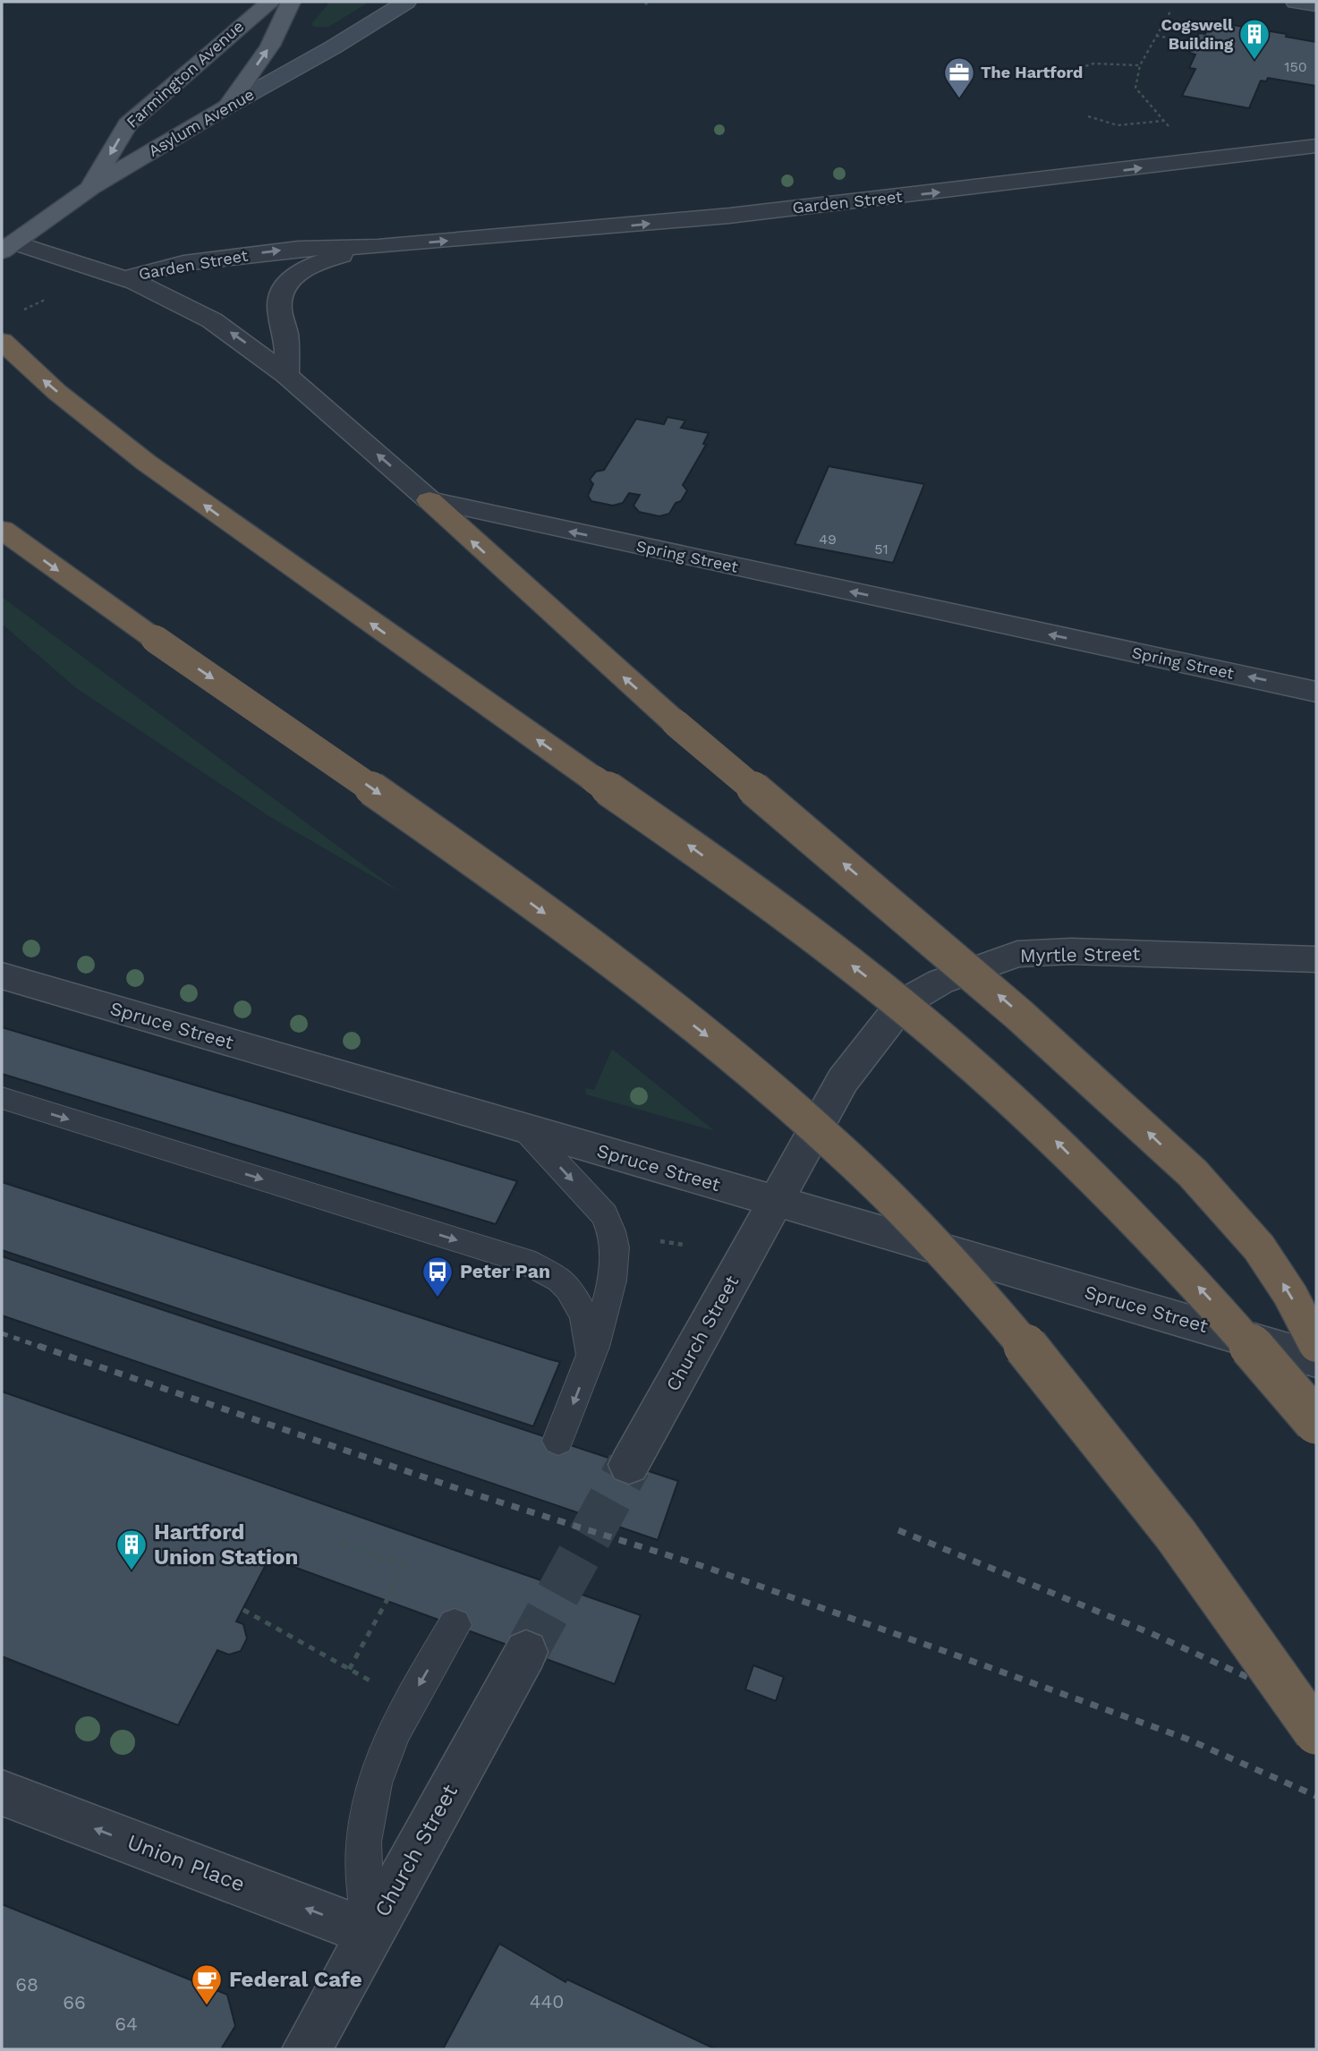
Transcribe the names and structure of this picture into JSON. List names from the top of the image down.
{
  "streets": {
    "main road": ["Farmington Avenue", "Asylum Avenue"],
    "street": [
      "Garden Street",
      "Spring Street",
      "Myrtle Street",
      "Spruce Street",
      "Church Street",
      "Union Place"
    ]
  },
  "crossings": [
    ["Farmington Avenue", "Asylum Avenue"],
    ["Asylum Avenue", "Garden Street"],
    ["Garden Street", "Spring Street"],
    ["Myrtle Street", "Spruce Street"],
    ["Myrtle Street", "Church Street"],
    ["Spruce Street", "Church Street"],
    ["Church Street", "Union Place"]
  ],
  "one_way": ["Garden Street", "Spring Street", "Union Place"],
  "places": {
    "building": ["Cogswell Building", "Hartford Union Station"],
    "office": ["The Hartford"],
    "bus stop": ["Peter Pan"],
    "cafe": ["Federal Cafe"]
  },
  "house_numbers": [
    "150",
    "49",
    "51",
    "68",
    "440",
    "66",
    "64"
  ]
}
